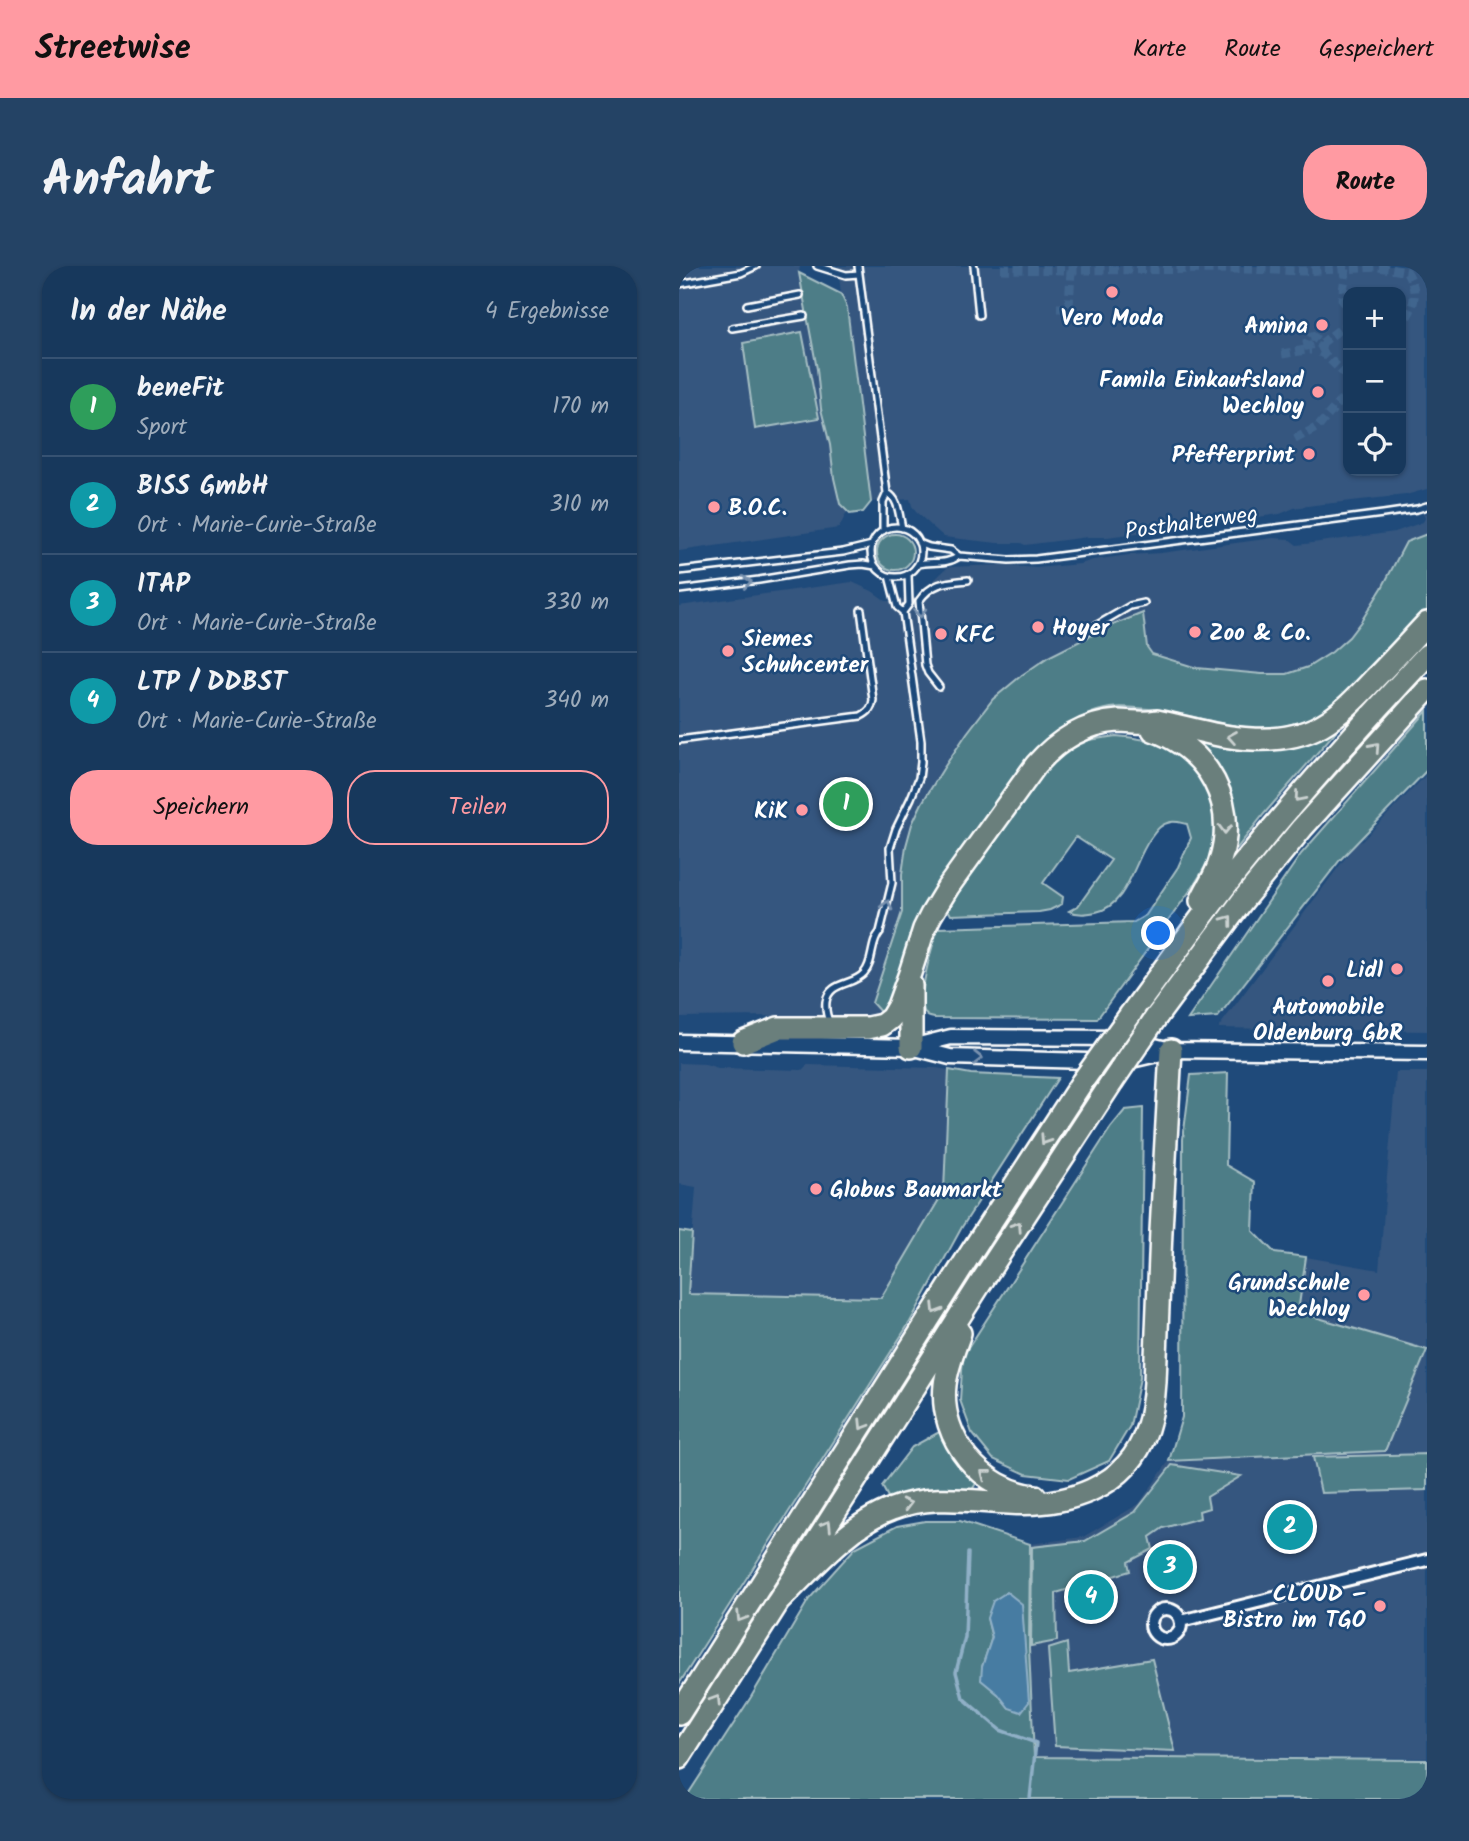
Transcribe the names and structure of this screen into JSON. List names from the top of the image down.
{
  "streets": {
    "lane": ["Posthalterweg"]
  },
  "places": [
    "Vero Moda",
    "Amina",
    "Famila Einkaufsland Wechloy",
    "Pfefferprint",
    "B.O.C.",
    "Hoyer",
    "Zoo & Co.",
    "KFC",
    "Siemes Schuhcenter",
    "KiK",
    "Lidl",
    "Automobile Oldenburg GbR",
    "Globus Baumarkt",
    "Grundschule Wechloy",
    "CLOUD – Bistro im TGO"
  ],
  "page": {
    "header": "Streetwise",
    "nav": ["Karte", "Route", "Gespeichert"],
    "title": "Anfahrt",
    "buttons": [
      "Route",
      ["Speichern", "Teilen"]
    ],
    "heading": ["In der Nähe", "4 Ergebnisse"],
    "map_buttons": ["+", "−"],
    "list": [
      {
        "mark": "1",
        "name": "beneFit",
        "note": "Sport",
        "value": "170 m"
      },
      {
        "mark": "2",
        "name": "BISS GmbH",
        "note": "Ort · Marie-Curie-Straße",
        "value": "310 m"
      },
      {
        "mark": "3",
        "name": "ITAP",
        "note": "Ort · Marie-Curie-Straße",
        "value": "330 m"
      },
      {
        "mark": "4",
        "name": "LTP / DDBST",
        "note": "Ort · Marie-Curie-Straße",
        "value": "340 m"
      }
    ],
    "pins": [
      "1",
      "2",
      "3",
      "4"
    ]
  }
}
